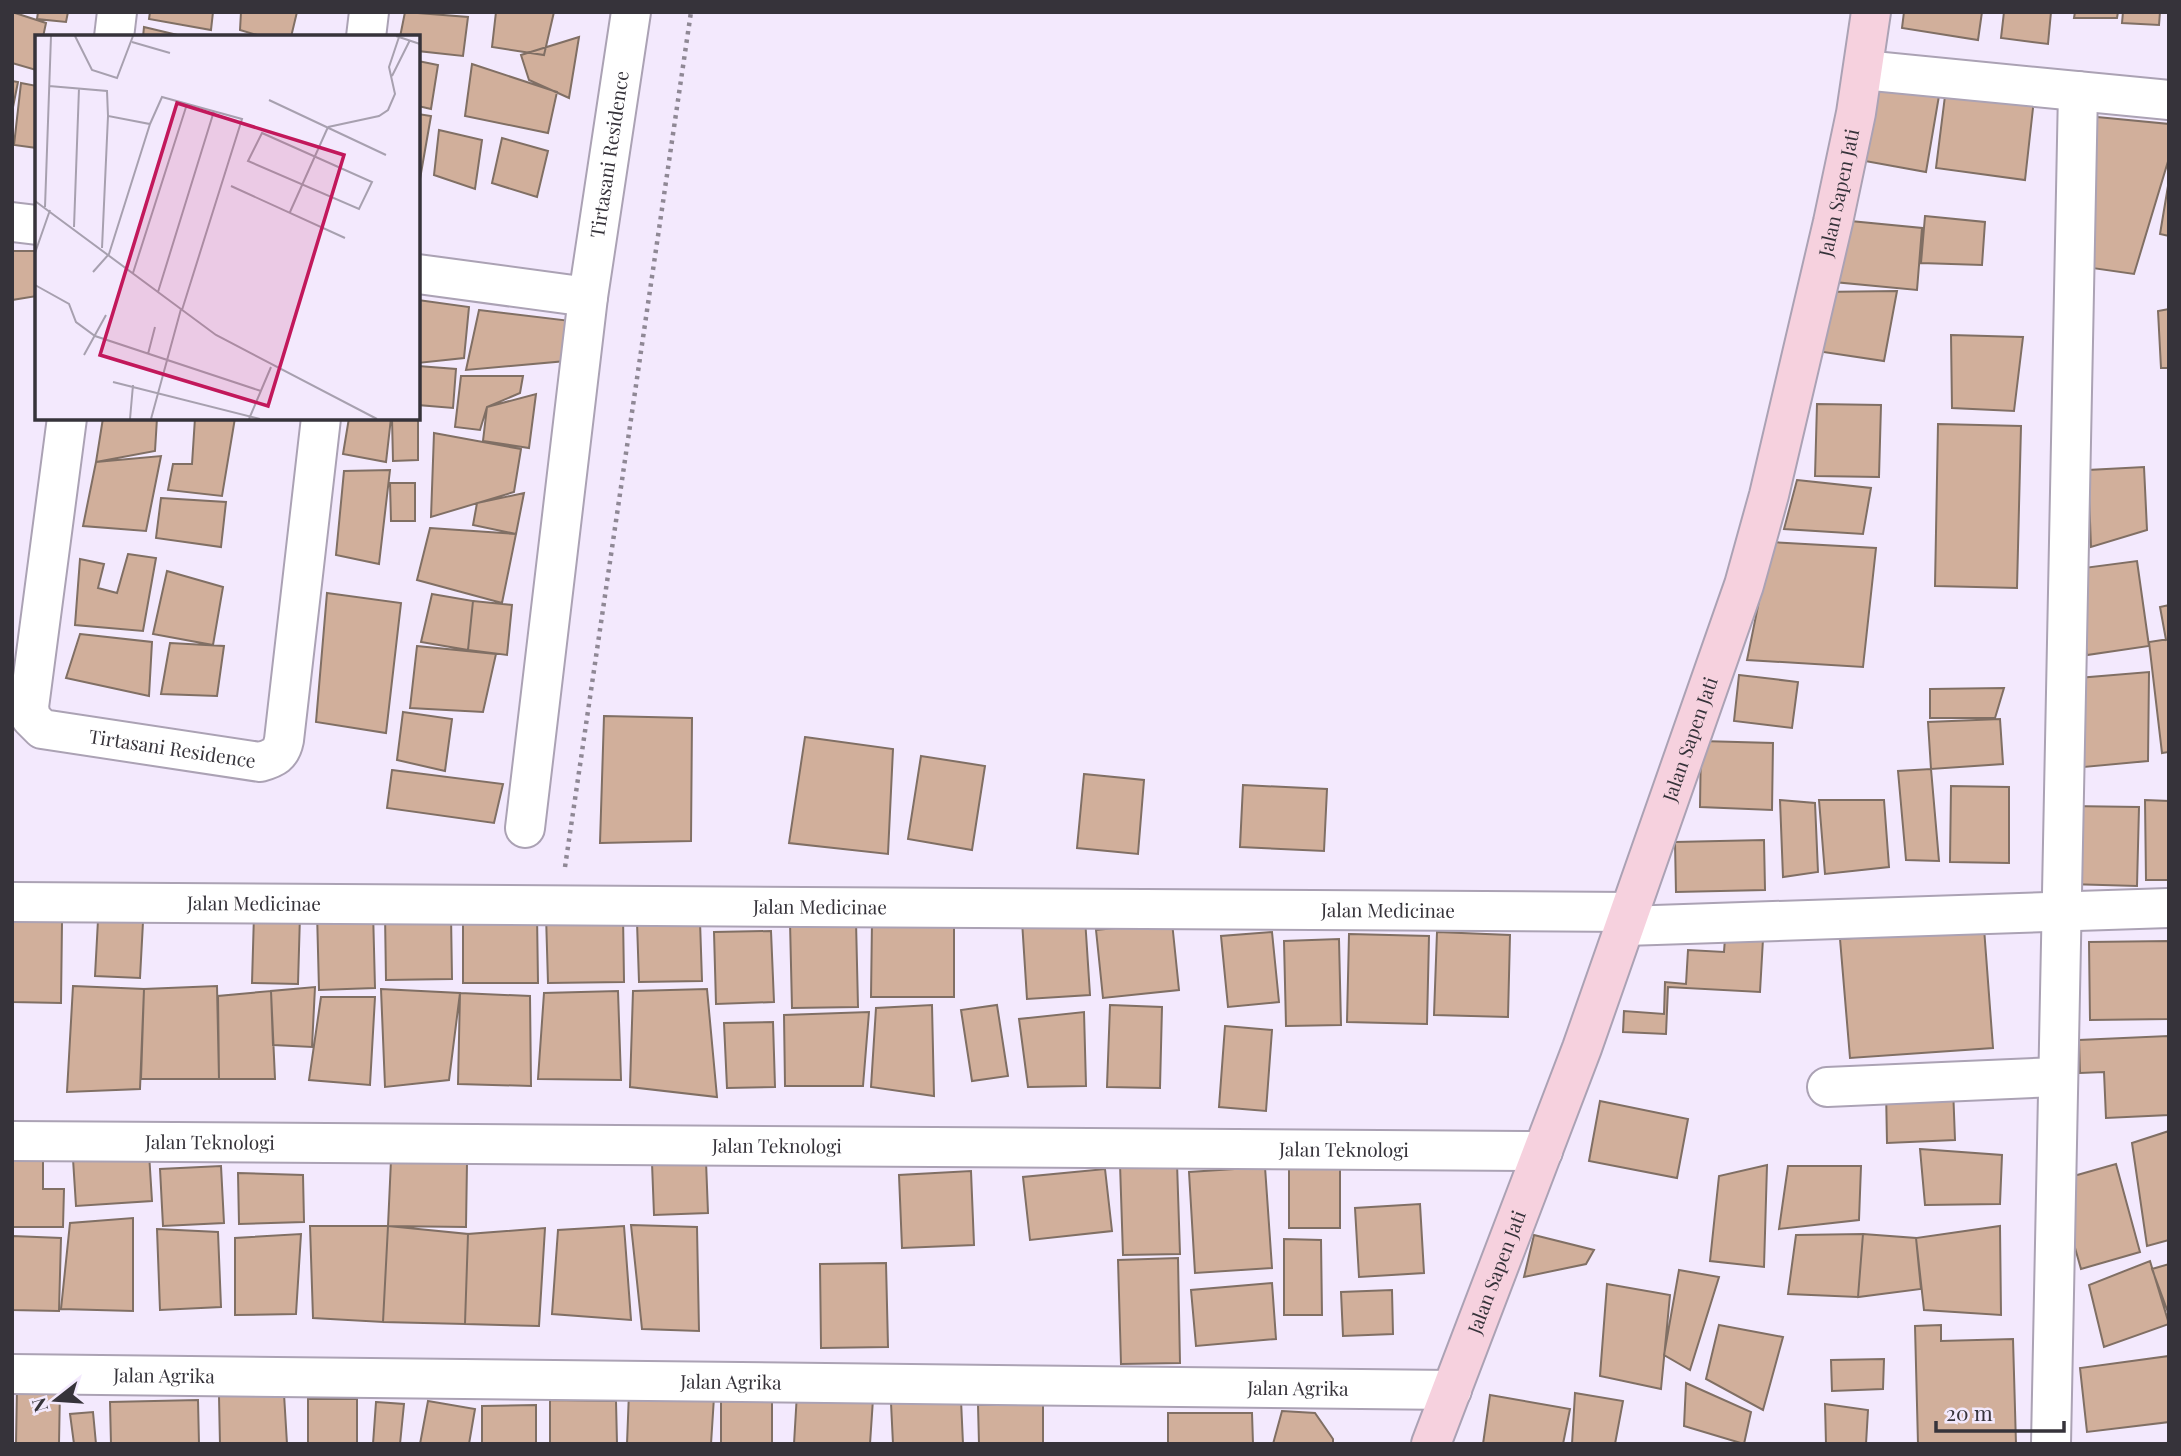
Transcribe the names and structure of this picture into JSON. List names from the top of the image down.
{
  "streets": {
    "street": [
      "Tirtasani Residence",
      "Jalan Sapen Jati",
      "Jalan Medicinae",
      "Jalan Teknologi",
      "Jalan Agrika"
    ]
  },
  "crossings": [
    ["Jalan Sapen Jati", "Jalan Medicinae"],
    ["Jalan Sapen Jati", "Jalan Teknologi"],
    ["Jalan Sapen Jati", "Jalan Agrika"]
  ],
  "scale_bar": "20 m",
  "north": "left"
}
